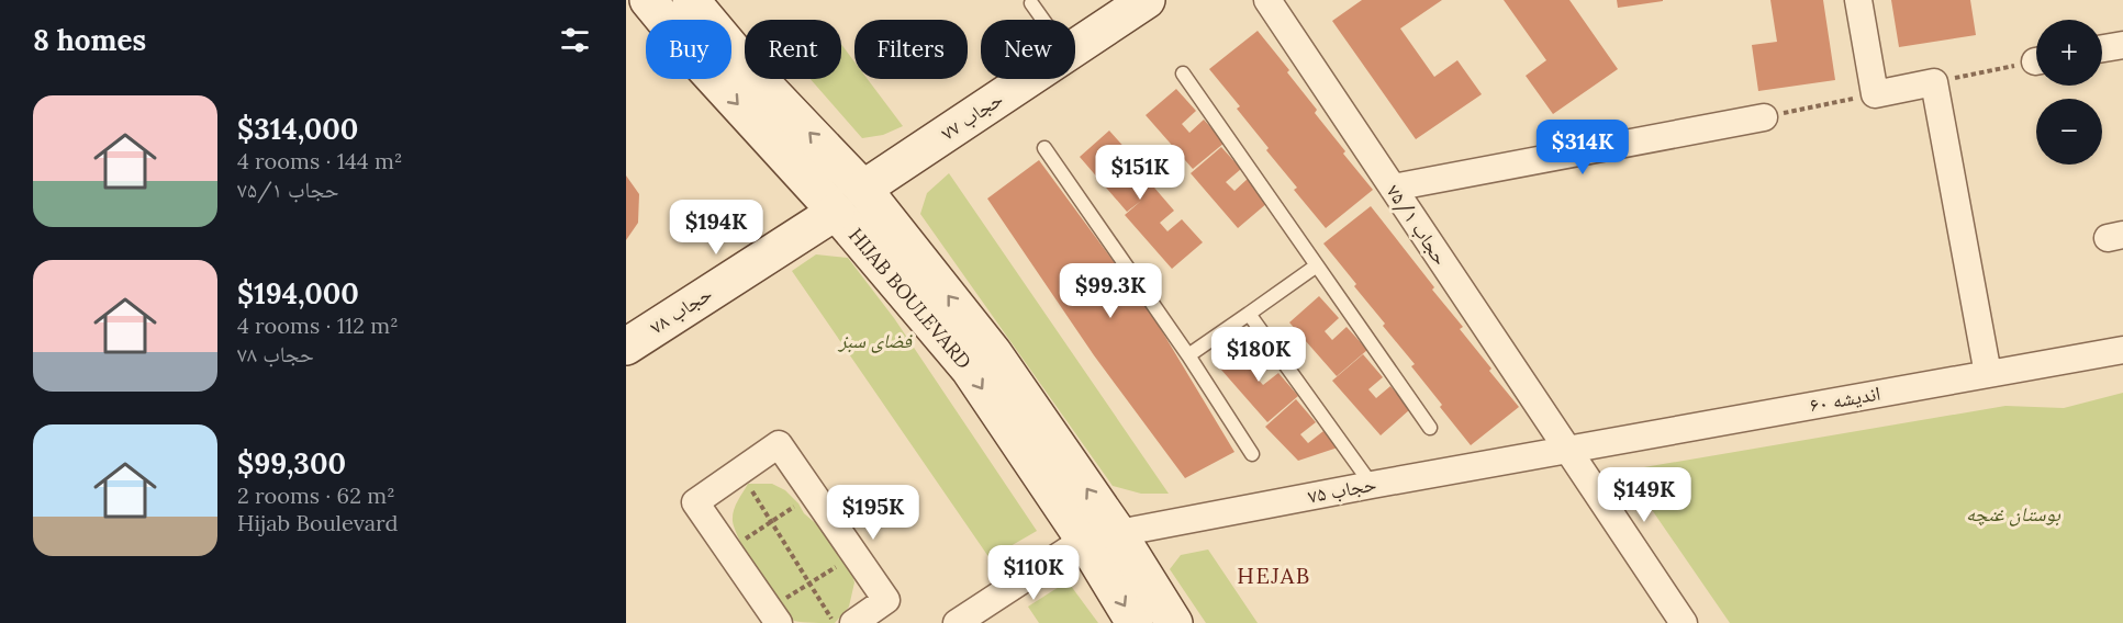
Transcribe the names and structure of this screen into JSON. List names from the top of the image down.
{
  "streets": {
    "main road": ["حجاب ۷۷", "HIJAB BOULEVARD", "حجاب ۷۸"],
    "street": ["حجاب ۷۵/۱", "اندیشه ۶۰", "حجاب ۷۵"]
  },
  "crossings": [
    ["حجاب ۷۷", "HIJAB BOULEVARD"],
    ["حجاب ۷۵/۱", "اندیشه ۶۰"],
    ["حجاب ۷۵/۱", "حجاب ۷۵"],
    ["HIJAB BOULEVARD", "حجاب ۷۸"],
    ["HIJAB BOULEVARD", "حجاب ۷۵"],
    ["اندیشه ۶۰", "حجاب ۷۵"]
  ],
  "districts": ["HEJAB"],
  "parks": ["فضای سبز", "بوستان غنچه"],
  "page": {
    "heading": "8 homes",
    "map_buttons": ["+", "−"],
    "chip": [
      "Buy",
      "Rent",
      "Filters",
      "New"
    ],
    "list": [
      {
        "name": "$314,000",
        "note": "4 rooms · 144 m² · حجاب ۷۵/۱"
      },
      {
        "name": "$194,000",
        "note": "4 rooms · 112 m² · حجاب ۷۸"
      },
      {
        "name": "$99,300",
        "note": "2 rooms · 62 m² · Hijab Boulevard"
      }
    ],
    "price": [
      "$314K",
      "$151K",
      "$194K",
      "$99.3K",
      "$180K",
      "$149K",
      "$195K",
      "$110K"
    ]
  }
}
